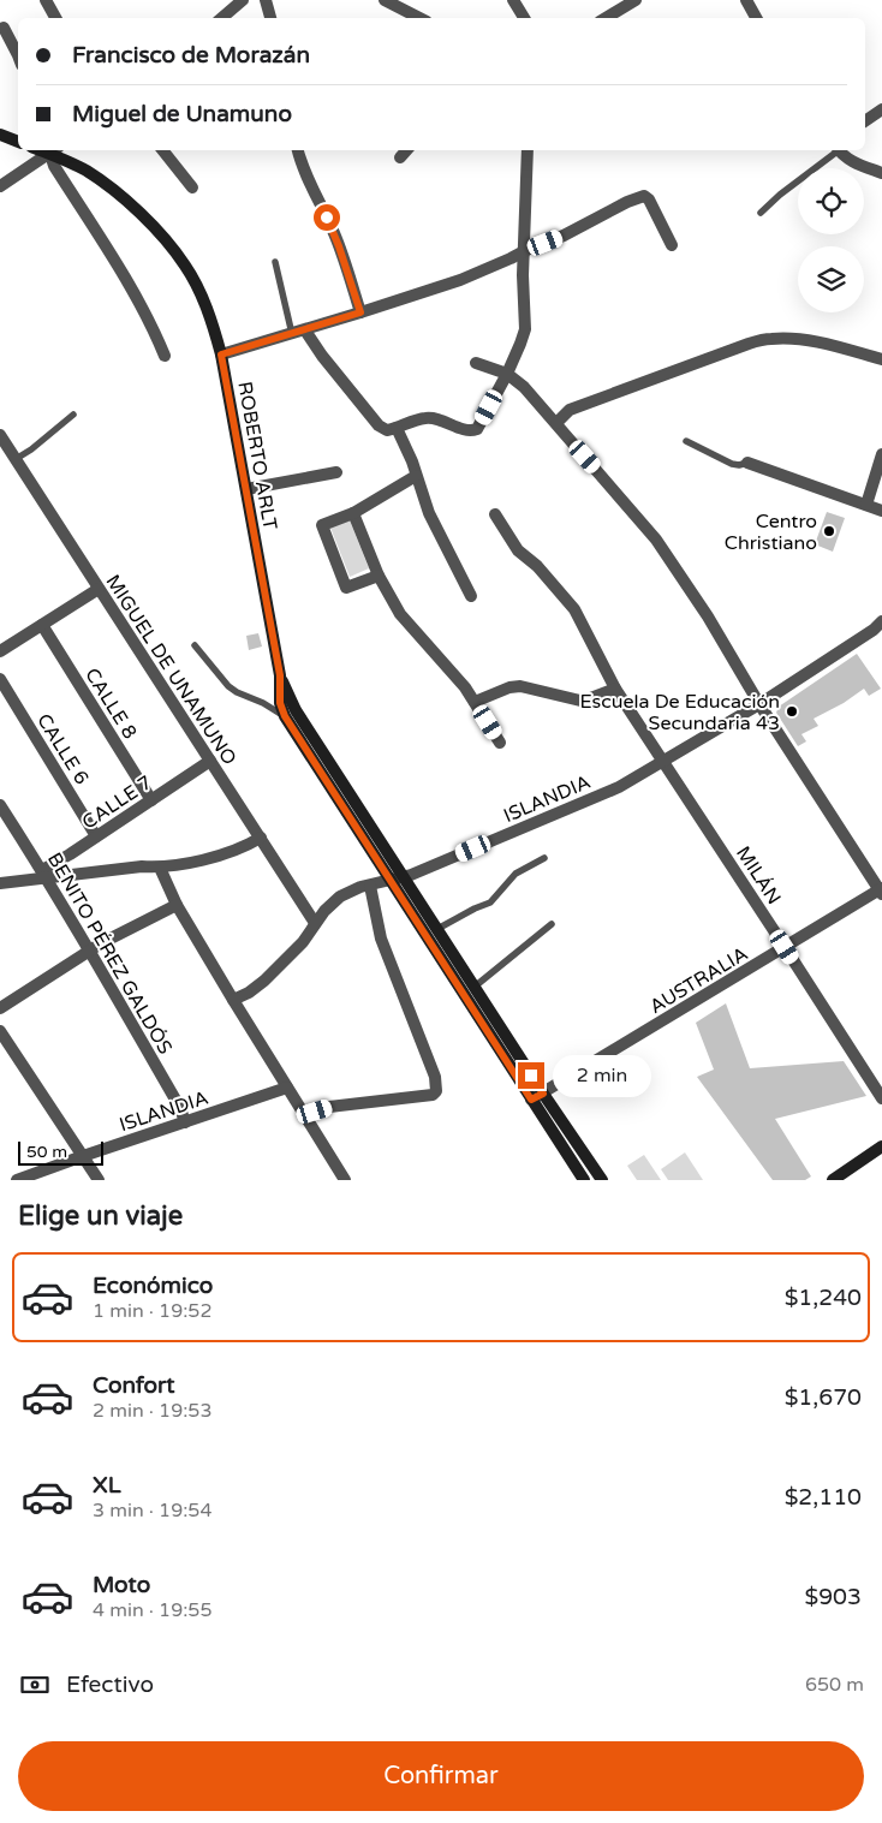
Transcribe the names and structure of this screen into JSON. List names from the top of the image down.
{
  "streets": {
    "street": [
      "ROBERTO ARLT",
      "MIGUEL DE UNAMUNO",
      "CALLE 8",
      "CALLE 6",
      "ISLANDIA",
      "CALLE 7",
      "MILÁN",
      "BENITO PÉREZ GALDÓS",
      "AUSTRALIA"
    ]
  },
  "crossings": [
    ["ROBERTO ARLT", "ISLANDIA"],
    ["MIGUEL DE UNAMUNO", "ISLANDIA"],
    ["MIGUEL DE UNAMUNO", "CALLE 7"],
    ["CALLE 8", "CALLE 7"],
    ["CALLE 6", "CALLE 7"],
    ["ISLANDIA", "MILÁN"],
    ["ISLANDIA", "BENITO PÉREZ GALDÓS"],
    ["CALLE 7", "BENITO PÉREZ GALDÓS"],
    ["MILÁN", "AUSTRALIA"]
  ],
  "places": ["Centro Christiano", "Escuela De Educación Secundaria 43"],
  "scale_bar": "50 m",
  "page": {
    "banner": ["Francisco de Morazán", "Miguel de Unamuno"],
    "bubble": "2 min",
    "scale": "50 m",
    "heading": "Elige un viaje",
    "list": [
      {
        "name": "Económico",
        "note": "1 min · 19:52",
        "value": "$1,240"
      },
      {
        "name": "Confort",
        "note": "2 min · 19:53",
        "value": "$1,670"
      },
      {
        "name": "XL",
        "note": "3 min · 19:54",
        "value": "$2,110"
      },
      {
        "name": "Moto",
        "note": "4 min · 19:55",
        "value": "$903"
      }
    ],
    "pay": ["Efectivo", "650 m"],
    "buttons": "Confirmar"
  }
}
